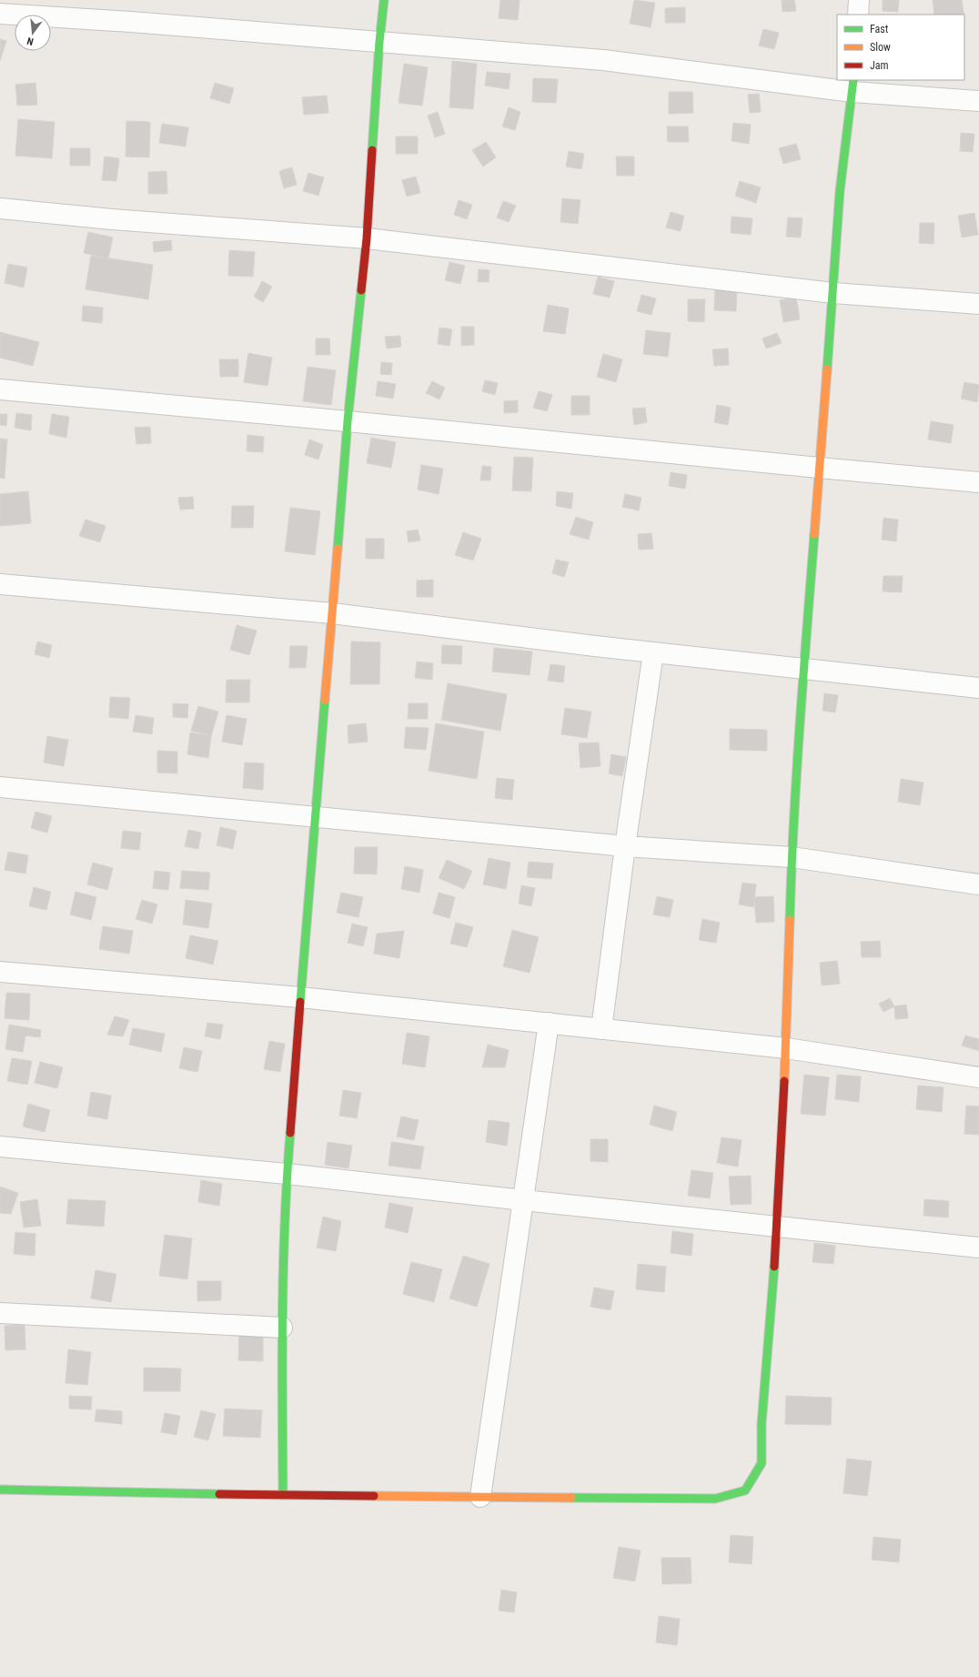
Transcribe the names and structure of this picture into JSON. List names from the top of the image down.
{
  "legend": ["Fast", "Slow", "Jam"],
  "north": "bottom"
}
